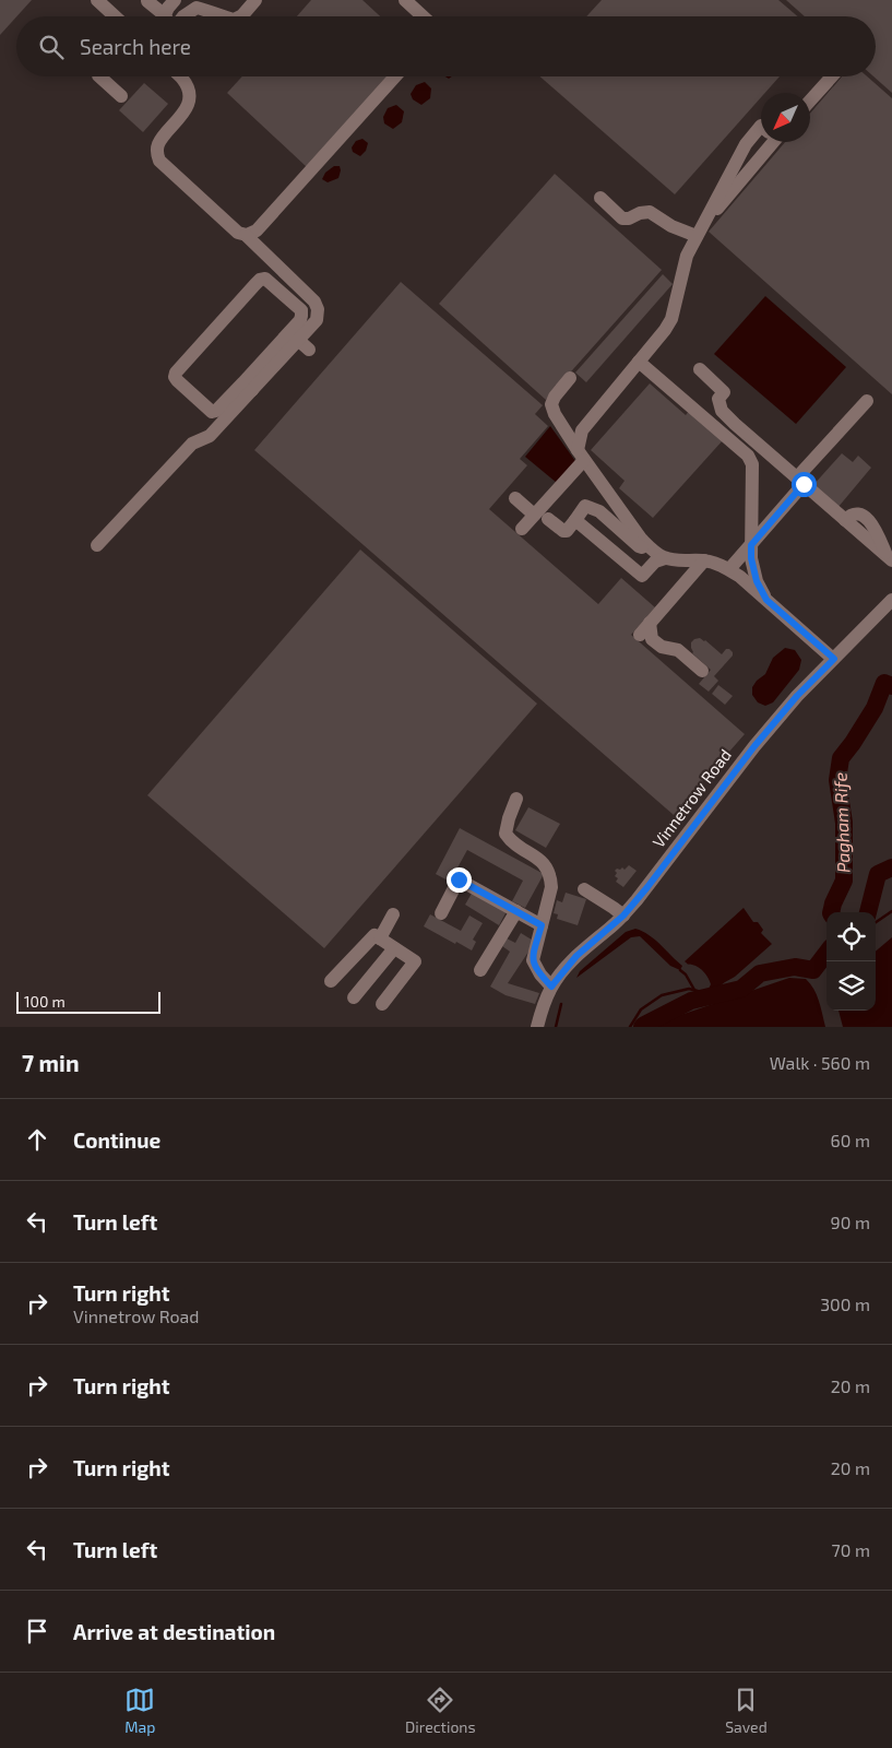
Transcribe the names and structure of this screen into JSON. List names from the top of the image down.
{
  "streets": {
    "street": ["Vinnetrow Road"]
  },
  "water": ["Pagham Rife"],
  "scale_bar": "100 m",
  "north": "bottom left",
  "page": {
    "search": "Search here",
    "scale": "100 m",
    "heading": ["7 min", "Walk · 560 m"],
    "list": [
      ["Continue", "60 m"],
      ["Turn left", "90 m"],
      ["Turn right", "Vinnetrow Road", "300 m"],
      ["Turn right", "20 m"],
      ["Turn right", "20 m"],
      ["Turn left", "70 m"],
      "Arrive at destination"
    ],
    "nav": ["Map", "Directions", "Saved"]
  }
}
